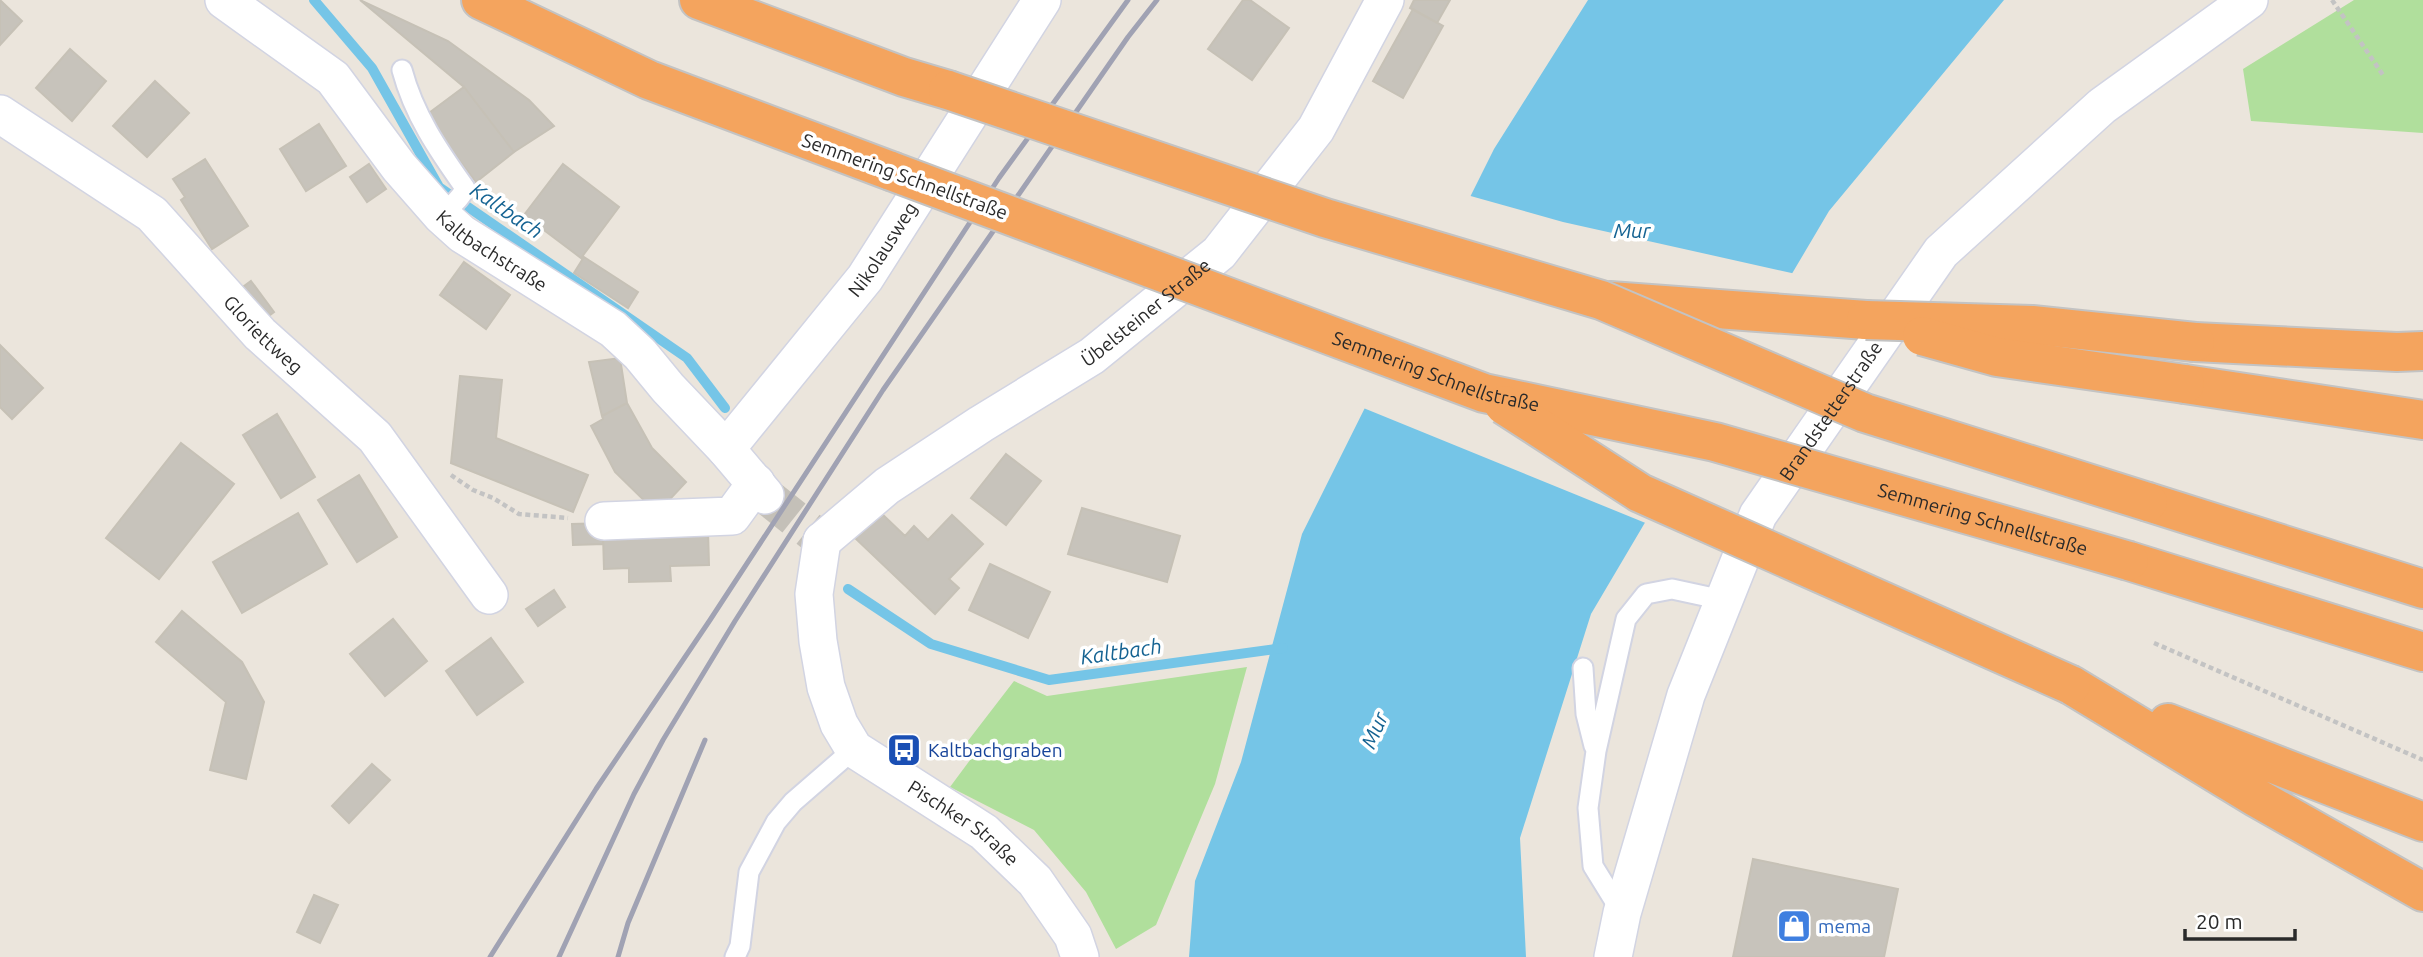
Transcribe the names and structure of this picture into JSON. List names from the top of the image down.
{
  "streets": {
    "highway": ["Semmering Schnellstraße"],
    "street": [
      "Kaltbachstraße",
      "Nikolausweg",
      "Übelsteiner Straße",
      "Gloriettweg",
      "Brandstetterstraße",
      "Pischker Straße"
    ]
  },
  "crossings": [
    ["Kaltbachstraße", "Nikolausweg"],
    ["Übelsteiner Straße", "Pischker Straße"]
  ],
  "water": ["Kaltbach", "Mur"],
  "places": {
    "bus stop": ["Kaltbachgraben"],
    "shop": ["mema"]
  },
  "scale_bar": "20 m"
}
